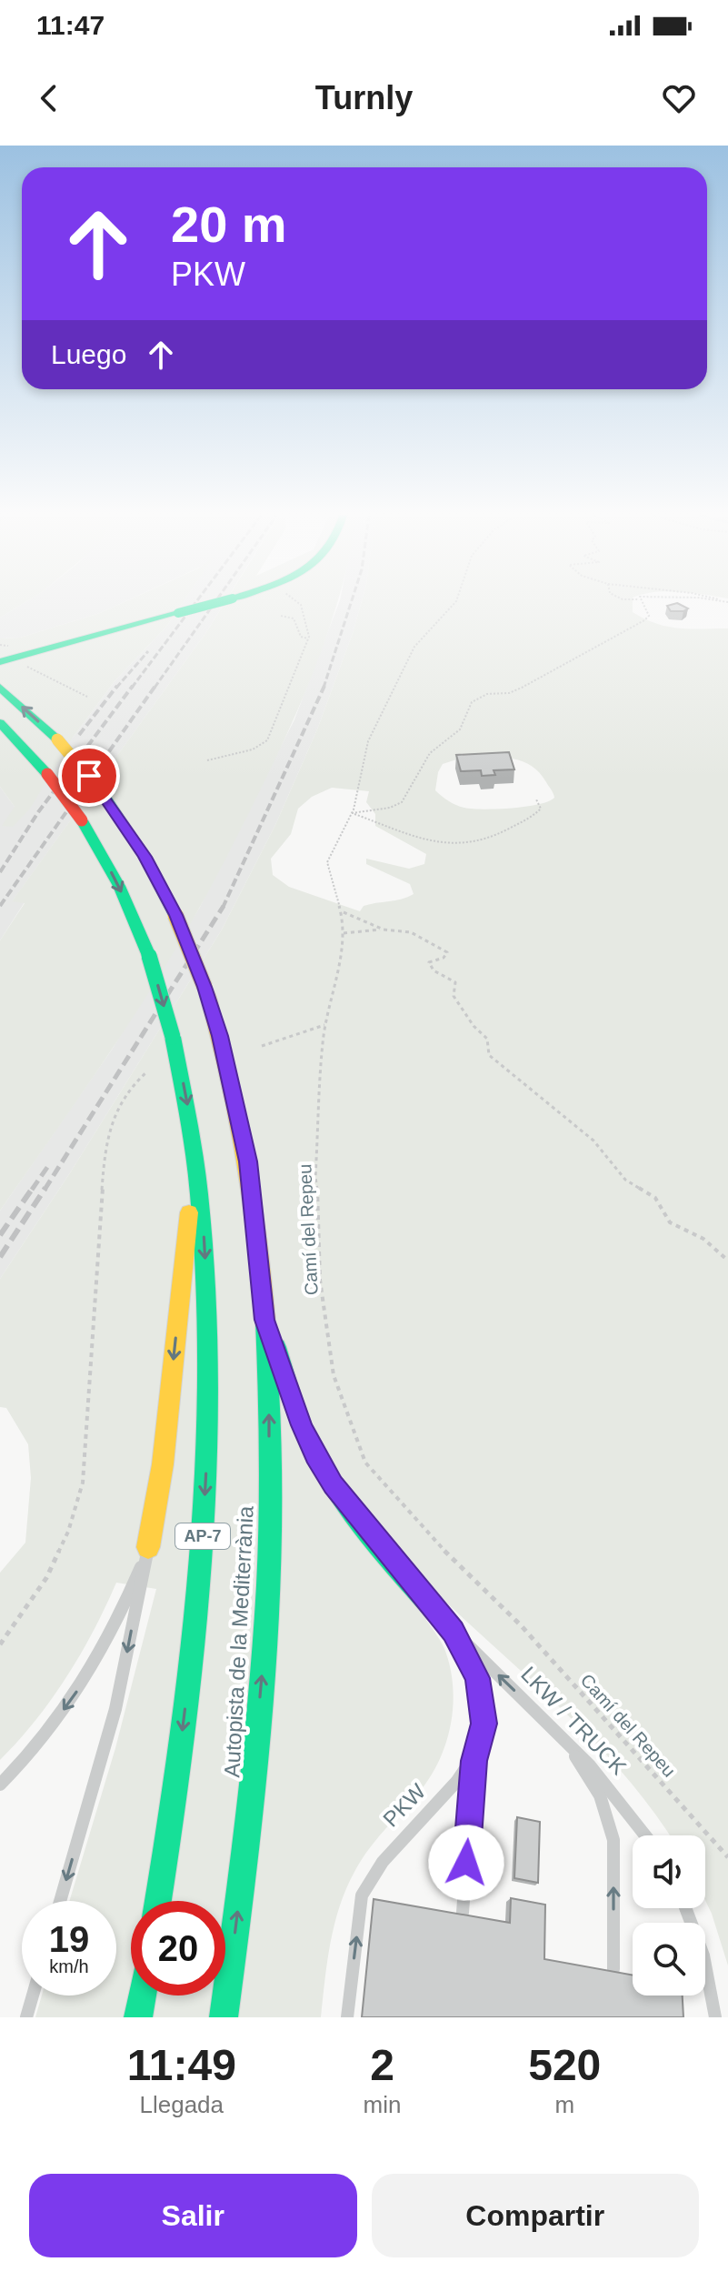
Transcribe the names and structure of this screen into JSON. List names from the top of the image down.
{
  "streets": {
    "main road": ["AP-7", "Autopista de la Mediterrània"],
    "lane": ["LKW / TRUCK", "PKW"],
    "path": ["Camí del Repeu"]
  },
  "crossings": [
    ["LKW / TRUCK", "PKW"]
  ],
  "one_way": ["LKW / TRUCK"],
  "page": {
    "status": "11:47",
    "header": "Turnly",
    "turn": ["20 m", "PKW"],
    "then": "Luego",
    "speed": "19 km/h",
    "limit": "20",
    "eta": [
      "11:49",
      "Llegada",
      "2",
      "min",
      "520",
      "m"
    ],
    "buttons": ["Salir", "Compartir"]
  }
}
